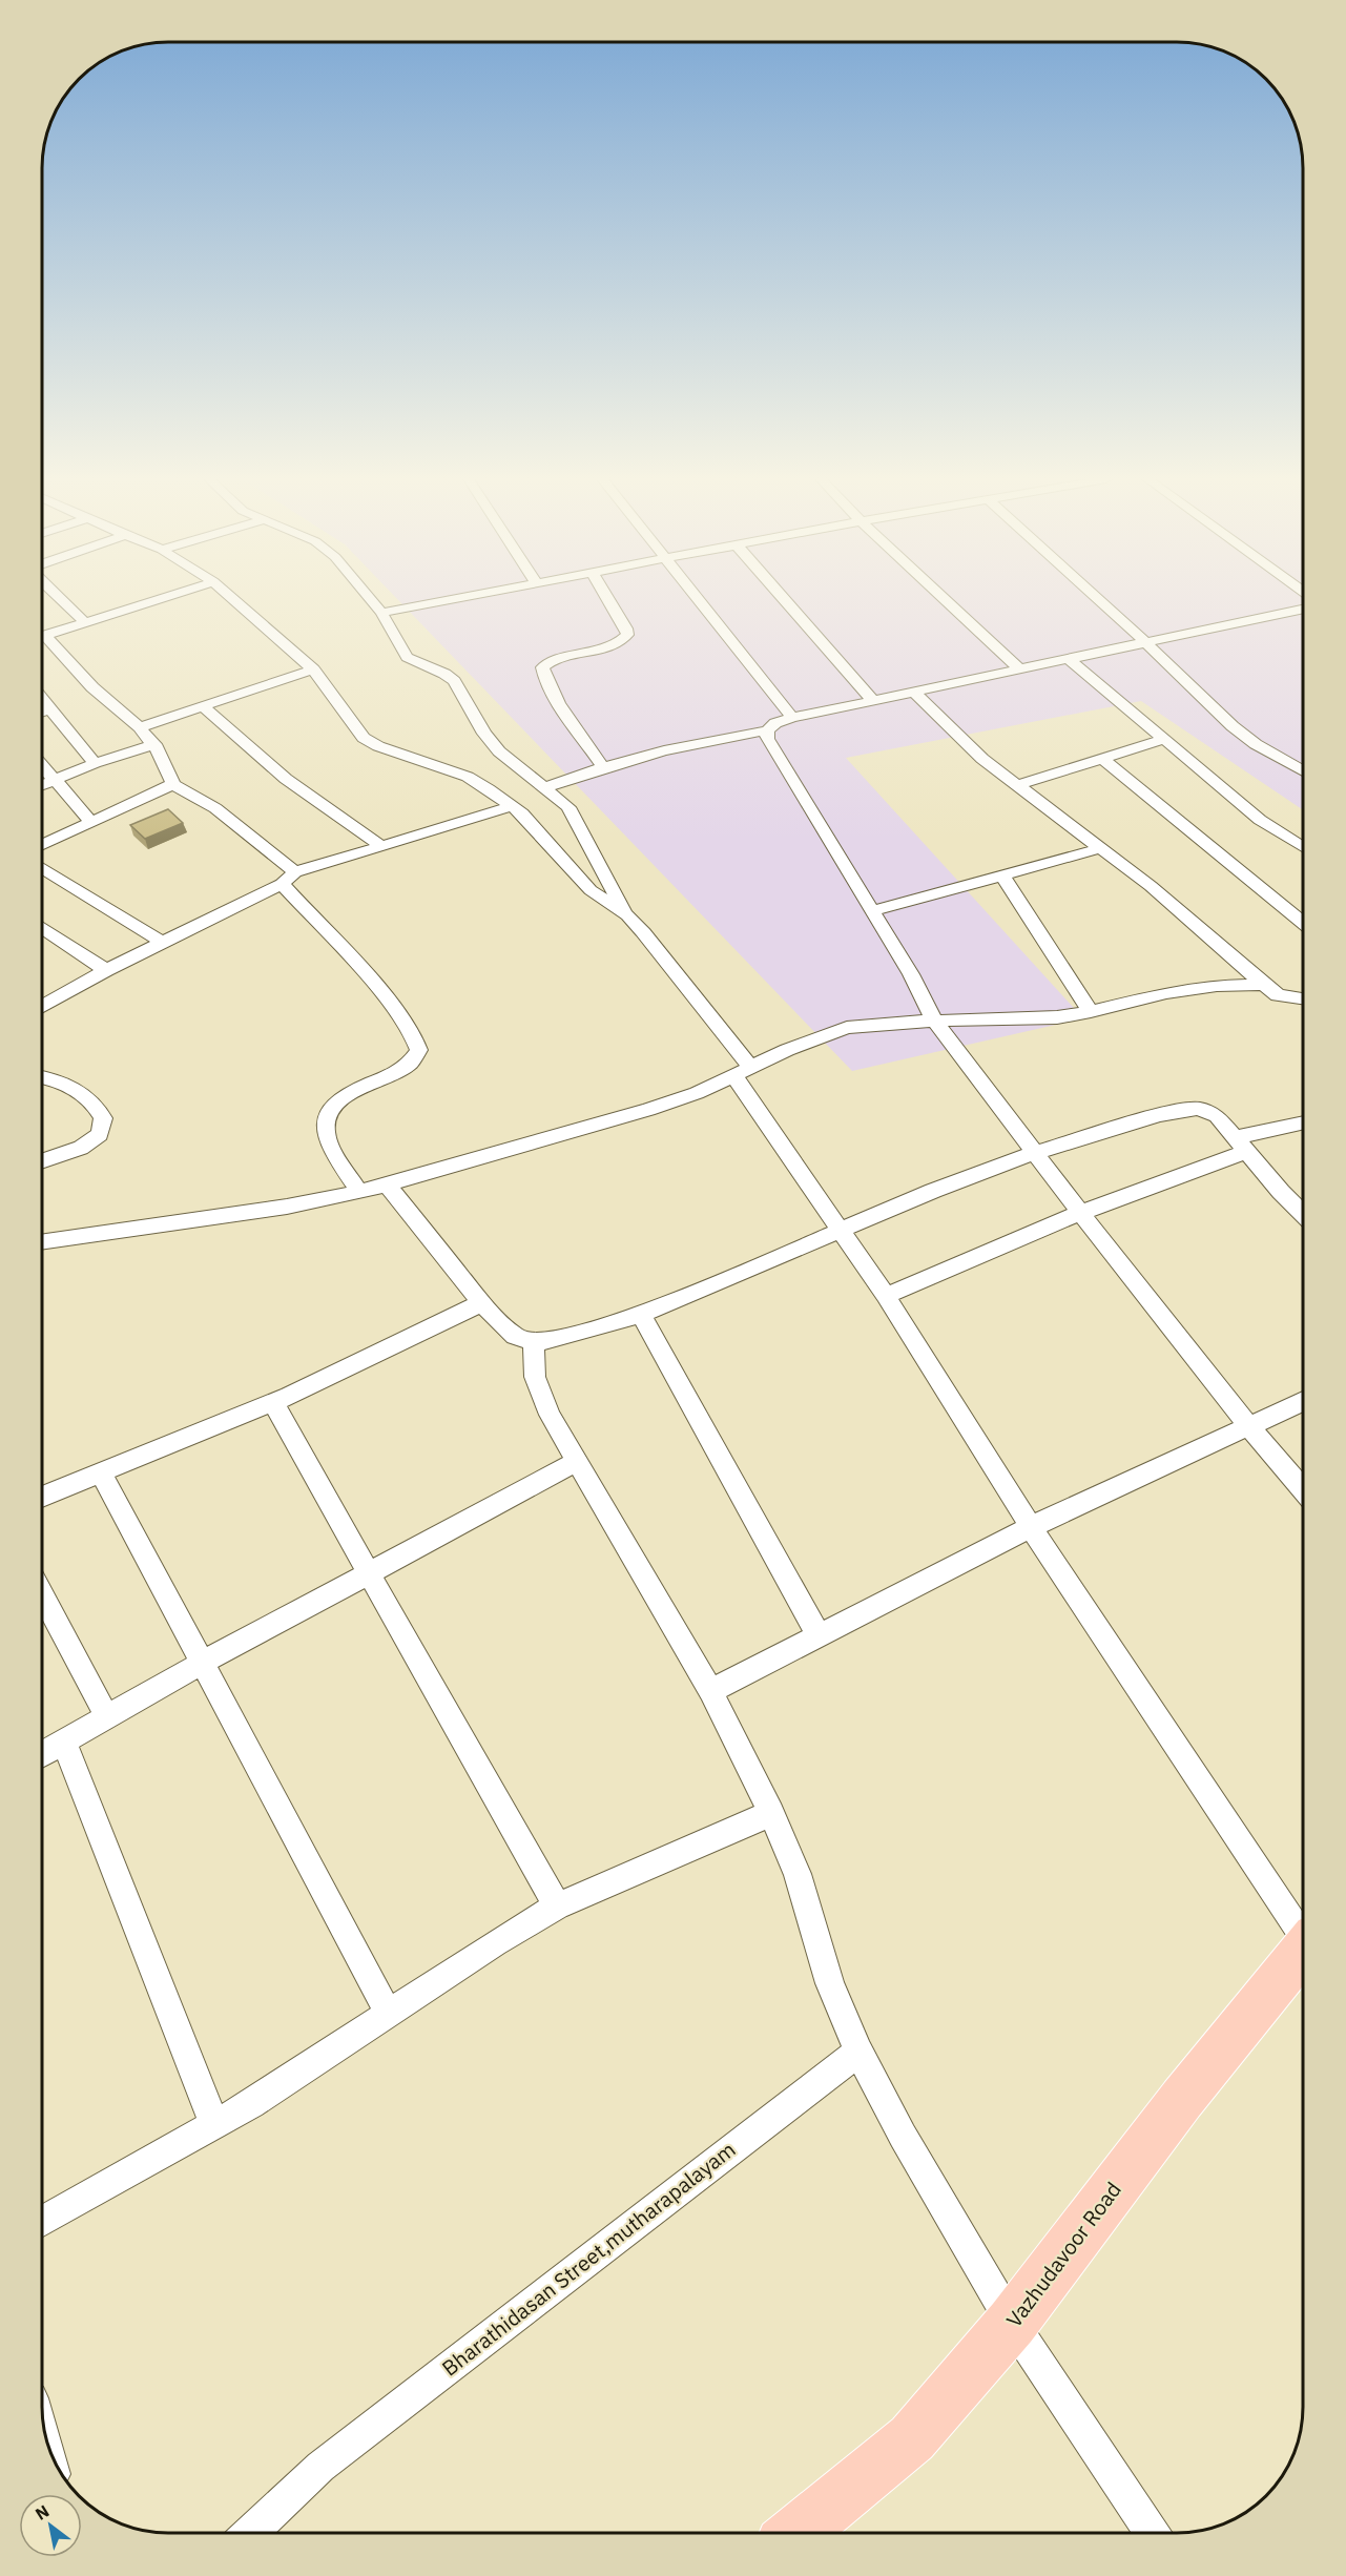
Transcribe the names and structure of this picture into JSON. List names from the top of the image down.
{
  "streets": {
    "main road": ["Vazhudavoor Road"],
    "street": ["Bharathidasan Street,mutharapalayam"]
  },
  "north": "top left"
}
